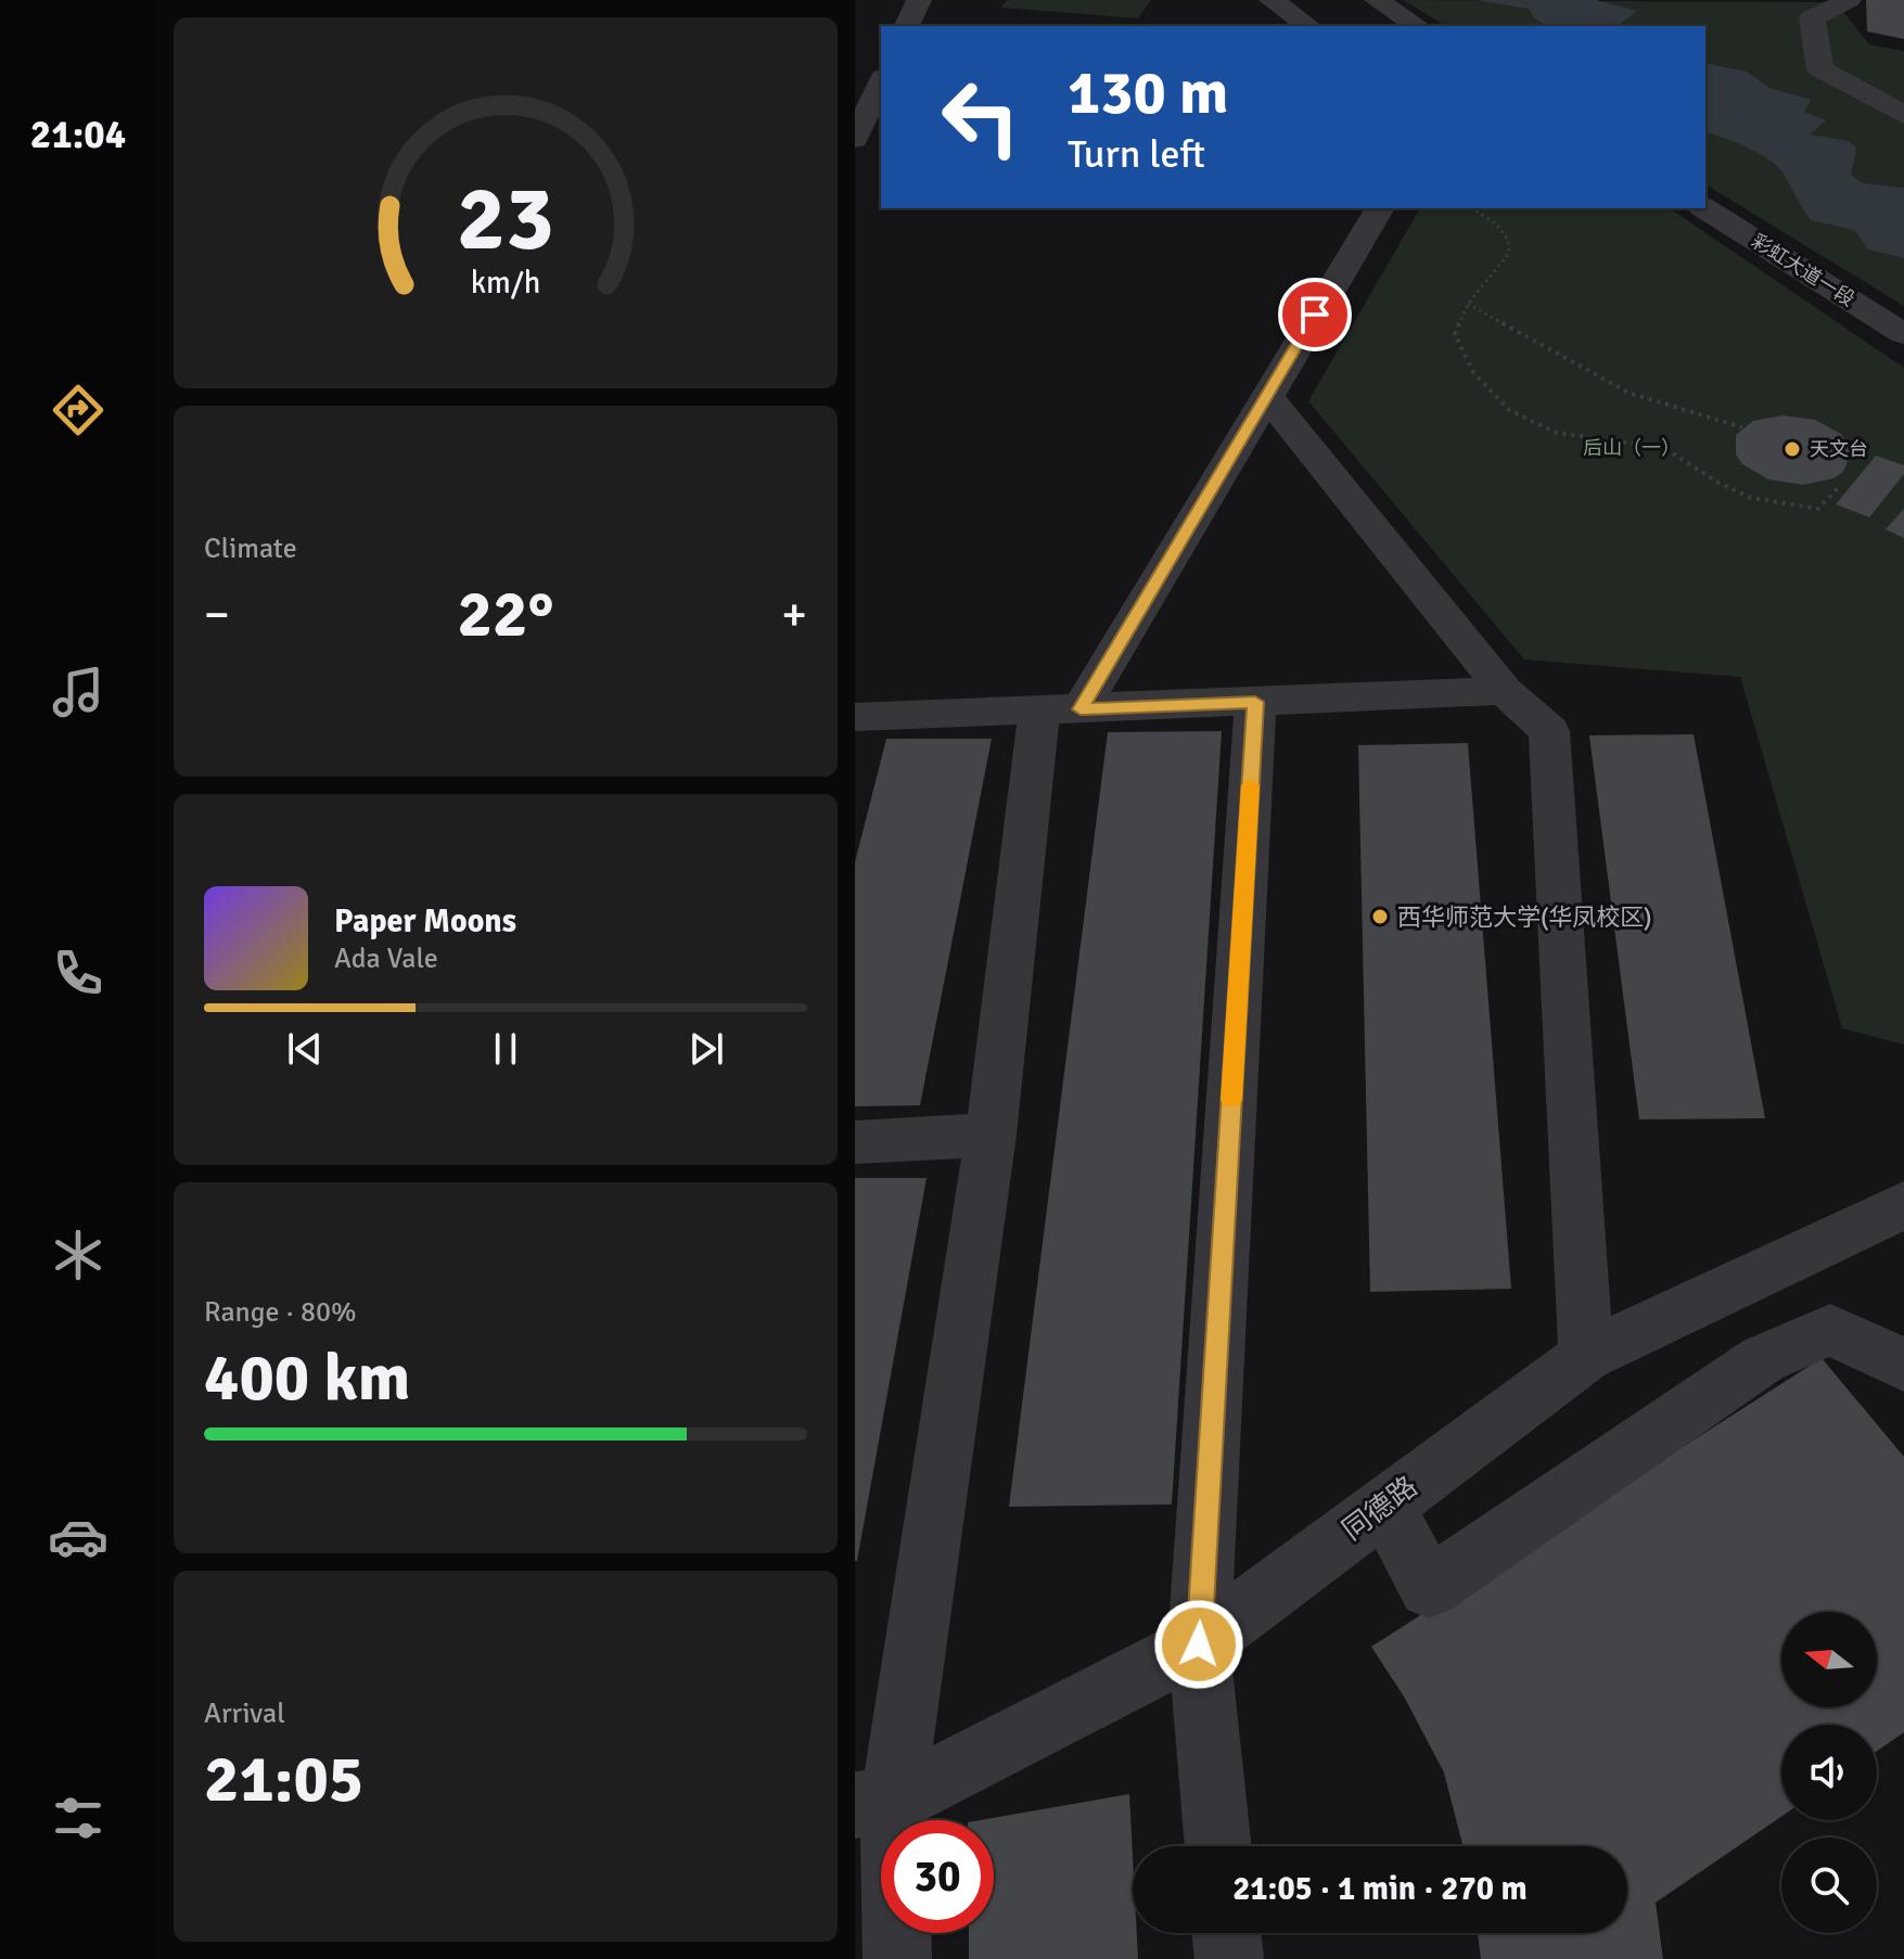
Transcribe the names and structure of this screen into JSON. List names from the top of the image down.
{
  "streets": {
    "street": ["彩虹大道一段", "同德路"]
  },
  "parks": ["后山（一）"],
  "places": ["天文台", "西华师范大学(华凤校区)"],
  "north": "left",
  "page": {
    "tabs": "21:04",
    "turn": ["130 m", "Turn left"],
    "tile": [
      "Climate",
      ["Range · 80%", "400 km"],
      ["Arrival", "21:05"]
    ],
    "heat": ["−", "22°", "+"],
    "song": ["Paper Moons", "Ada Vale"],
    "limit": "30",
    "trip": "21:05 · 1 min · 270 m",
    "gauge": ["23", "km/h"]
  }
}
